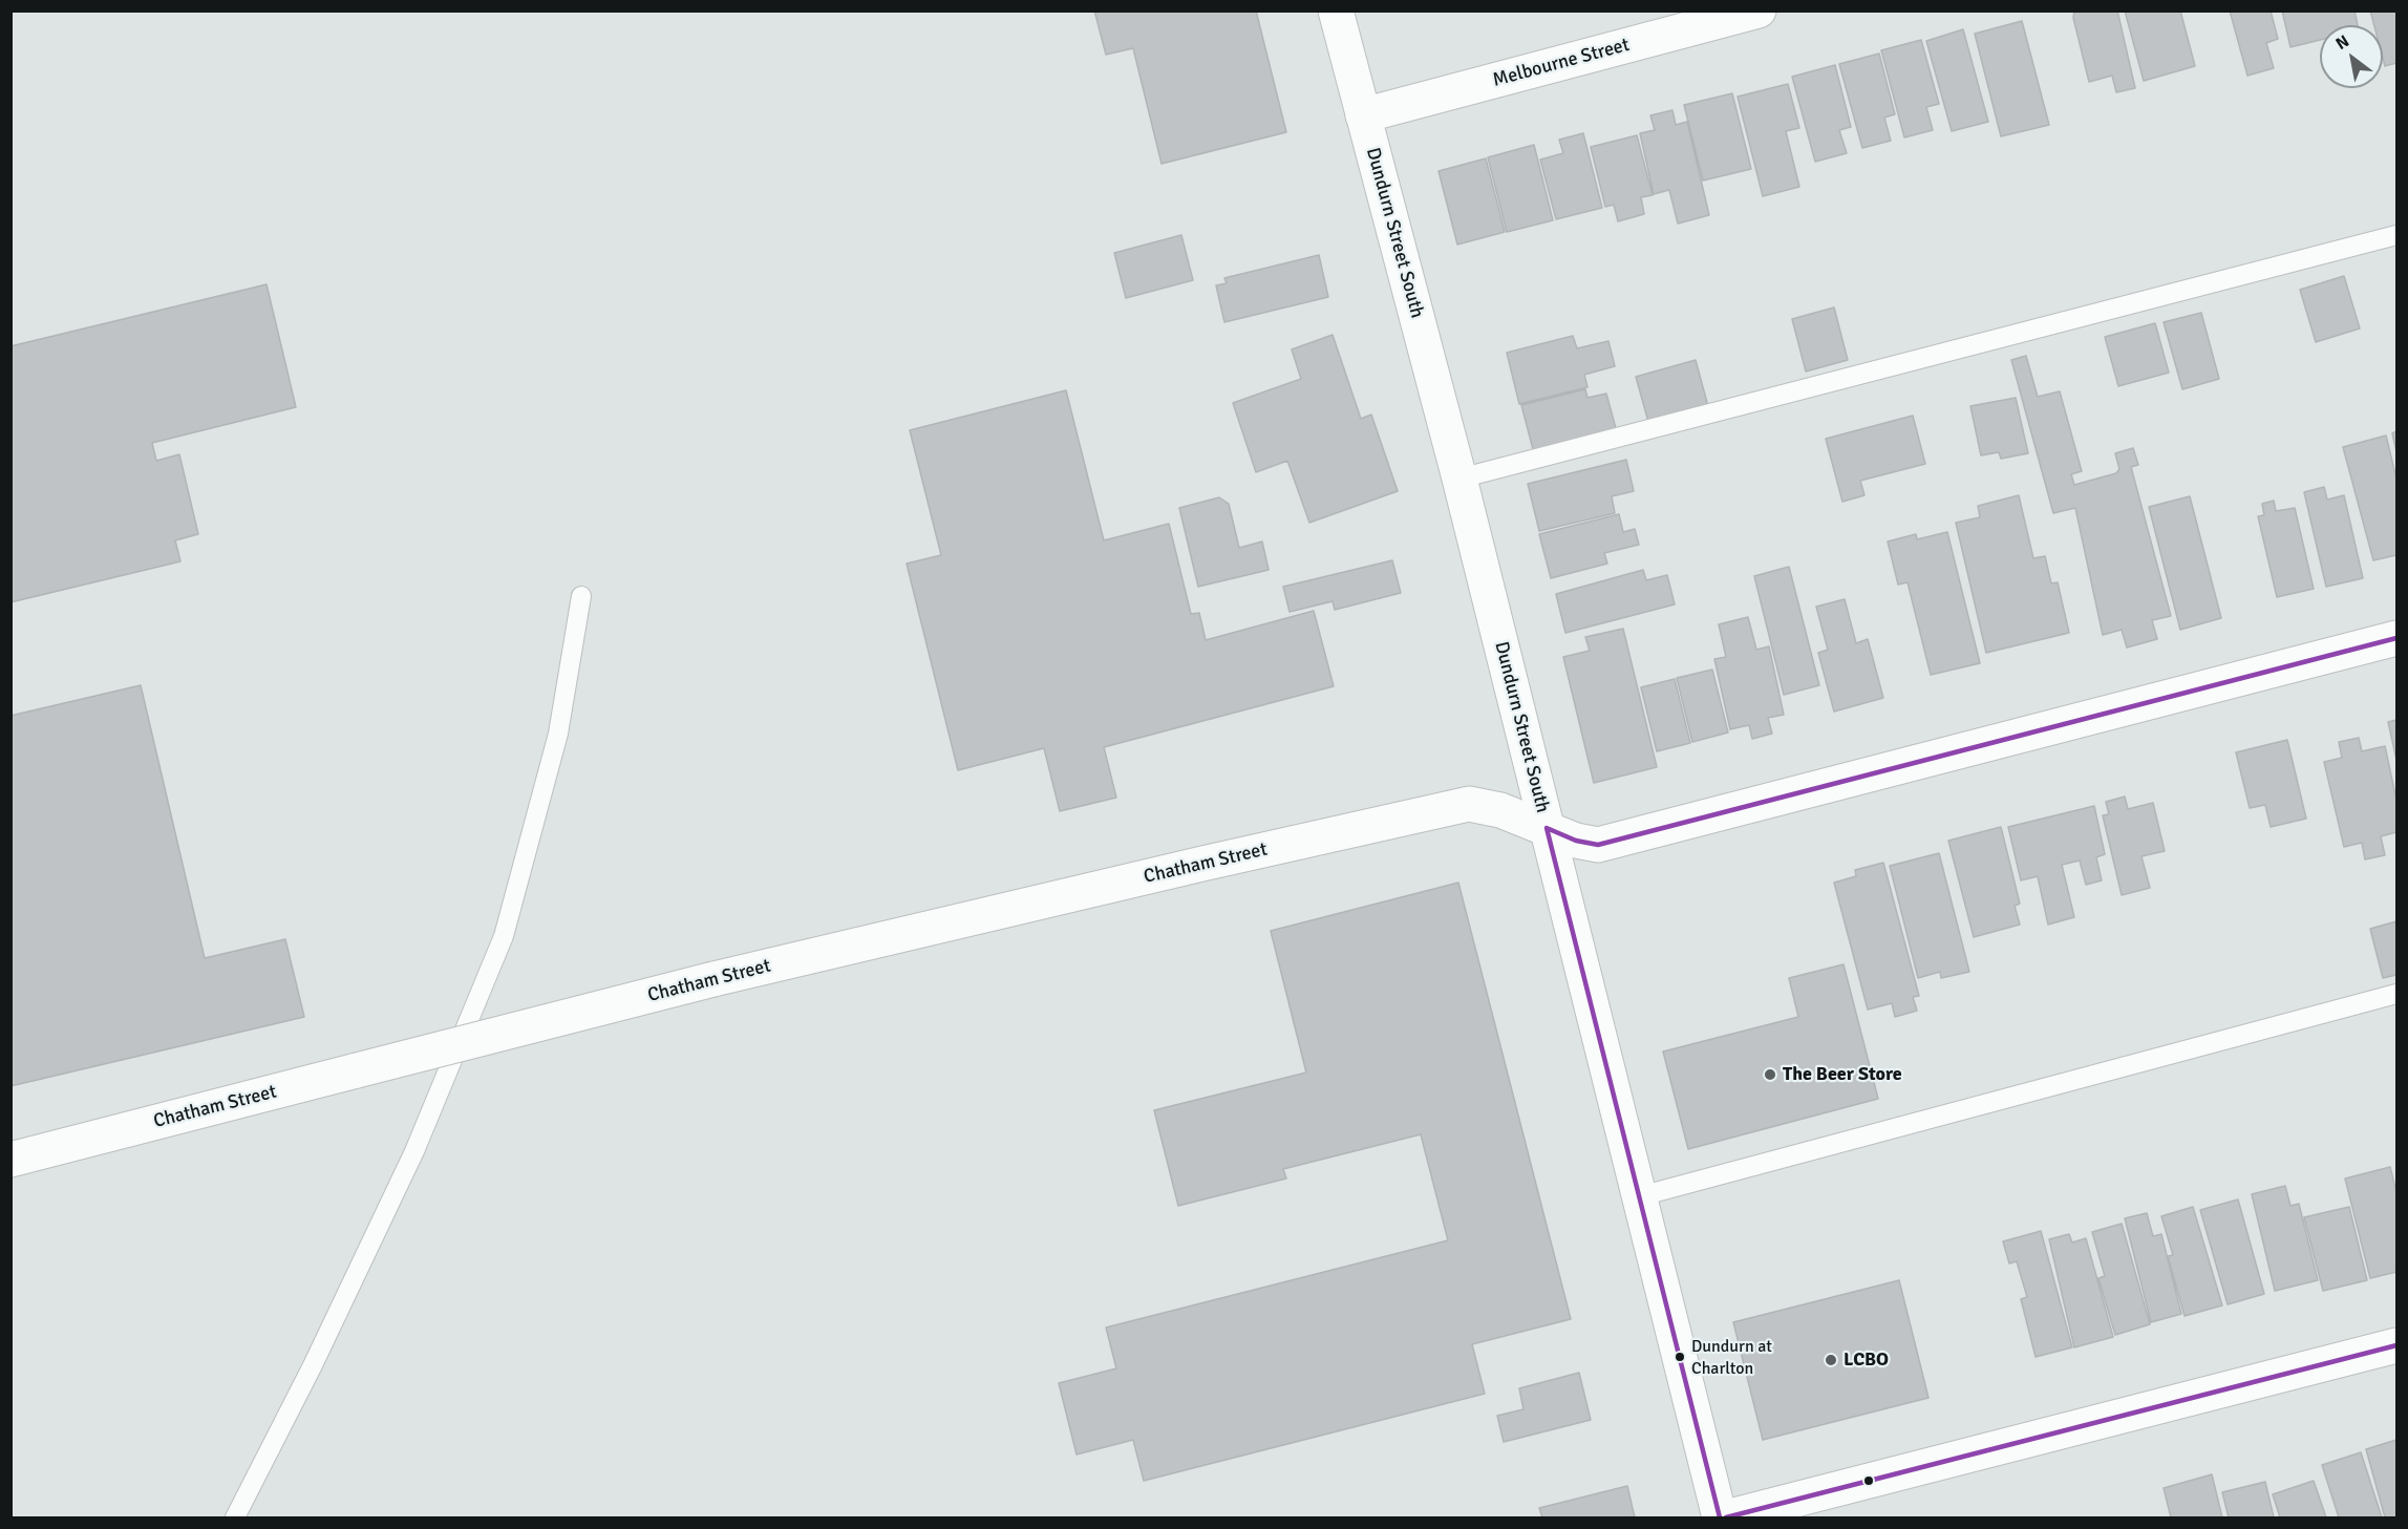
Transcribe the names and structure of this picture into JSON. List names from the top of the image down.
{
  "streets": {
    "street": ["Melbourne Street", "Dundurn Street South", "Chatham Street"]
  },
  "crossings": [
    ["Melbourne Street", "Dundurn Street South"],
    ["Dundurn Street South", "Chatham Street"]
  ],
  "places": ["The Beer Store", "Dundurn at Charlton", "LCBO"],
  "north": "top left"
}
